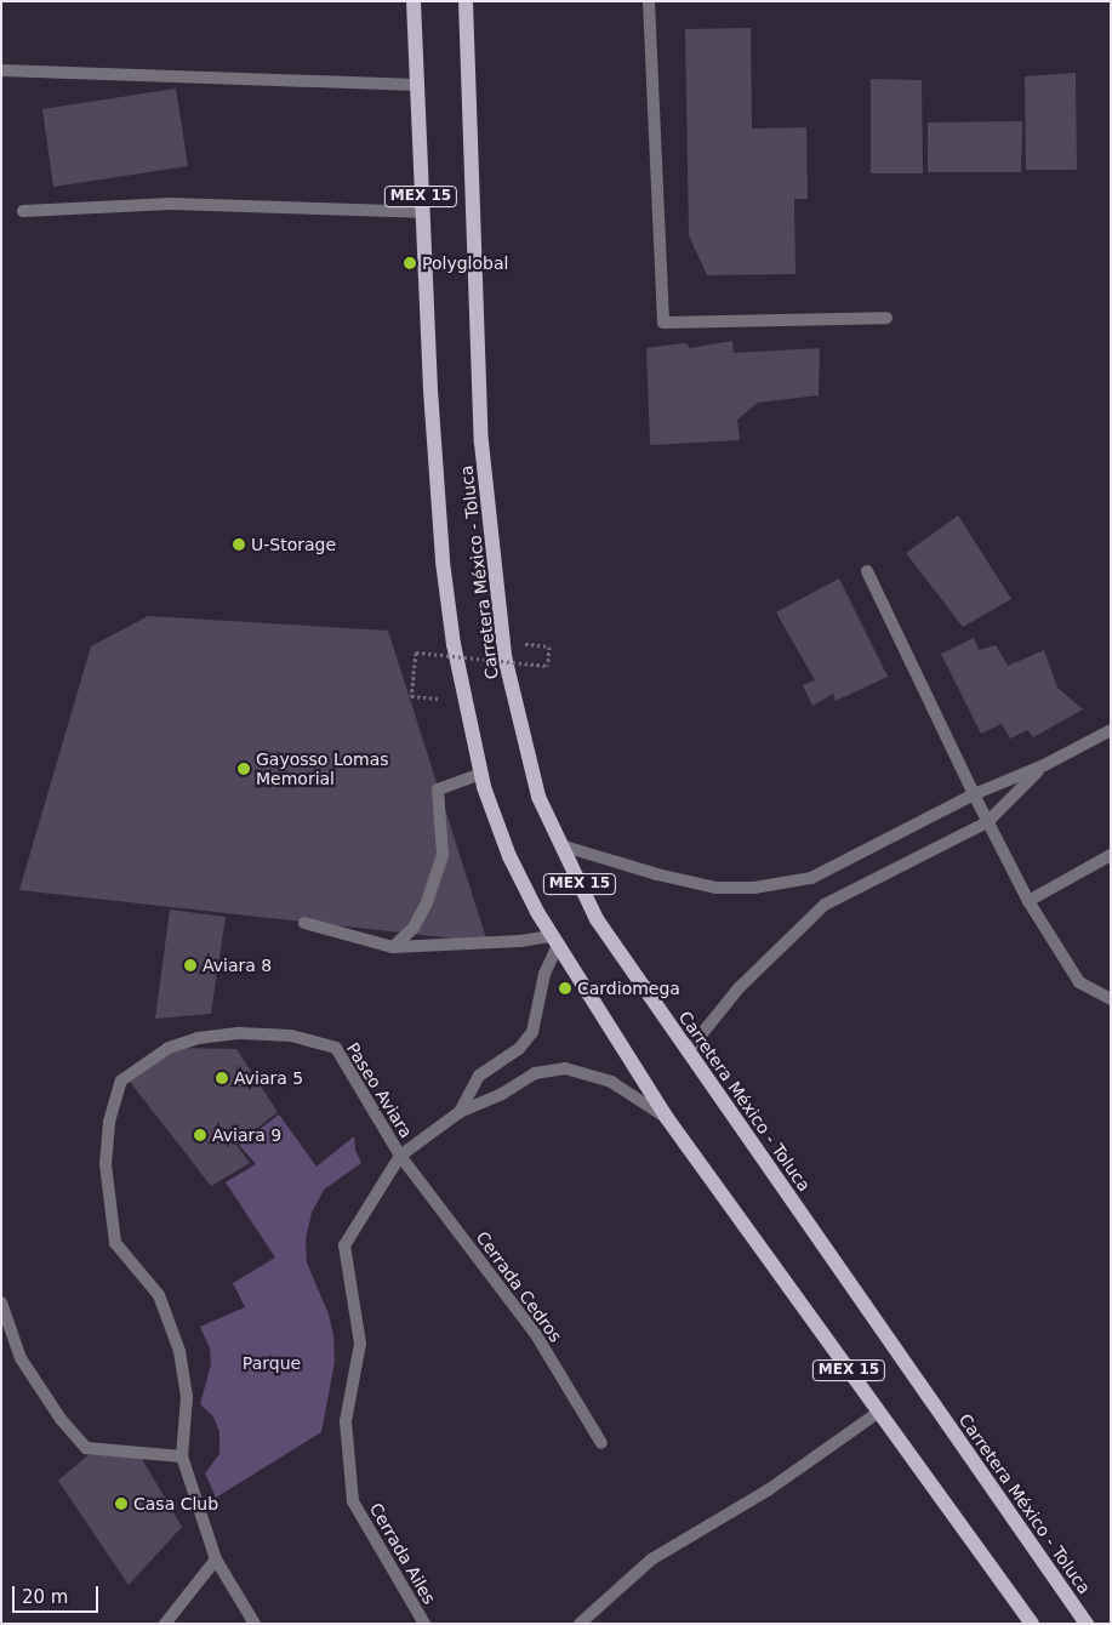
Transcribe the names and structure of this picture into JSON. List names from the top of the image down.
{
  "streets": {
    "main road": ["MEX 15", "Carretera México - Toluca"],
    "street": ["Paseo Aviara", "Cerrada Cedros", "Cerrada Ailes"]
  },
  "crossings": [
    ["Paseo Aviara", "Cerrada Cedros"],
    ["Paseo Aviara", "Cerrada Ailes"],
    ["Cerrada Cedros", "Cerrada Ailes"]
  ],
  "parks": ["Parque"],
  "places": [
    "Polyglobal",
    "U-Storage",
    "Gayosso Lomas Memorial",
    "Aviara 8",
    "Cardiomega",
    "Aviara 5",
    "Aviara 9",
    "Casa Club"
  ],
  "scale_bar": "20 m"
}
